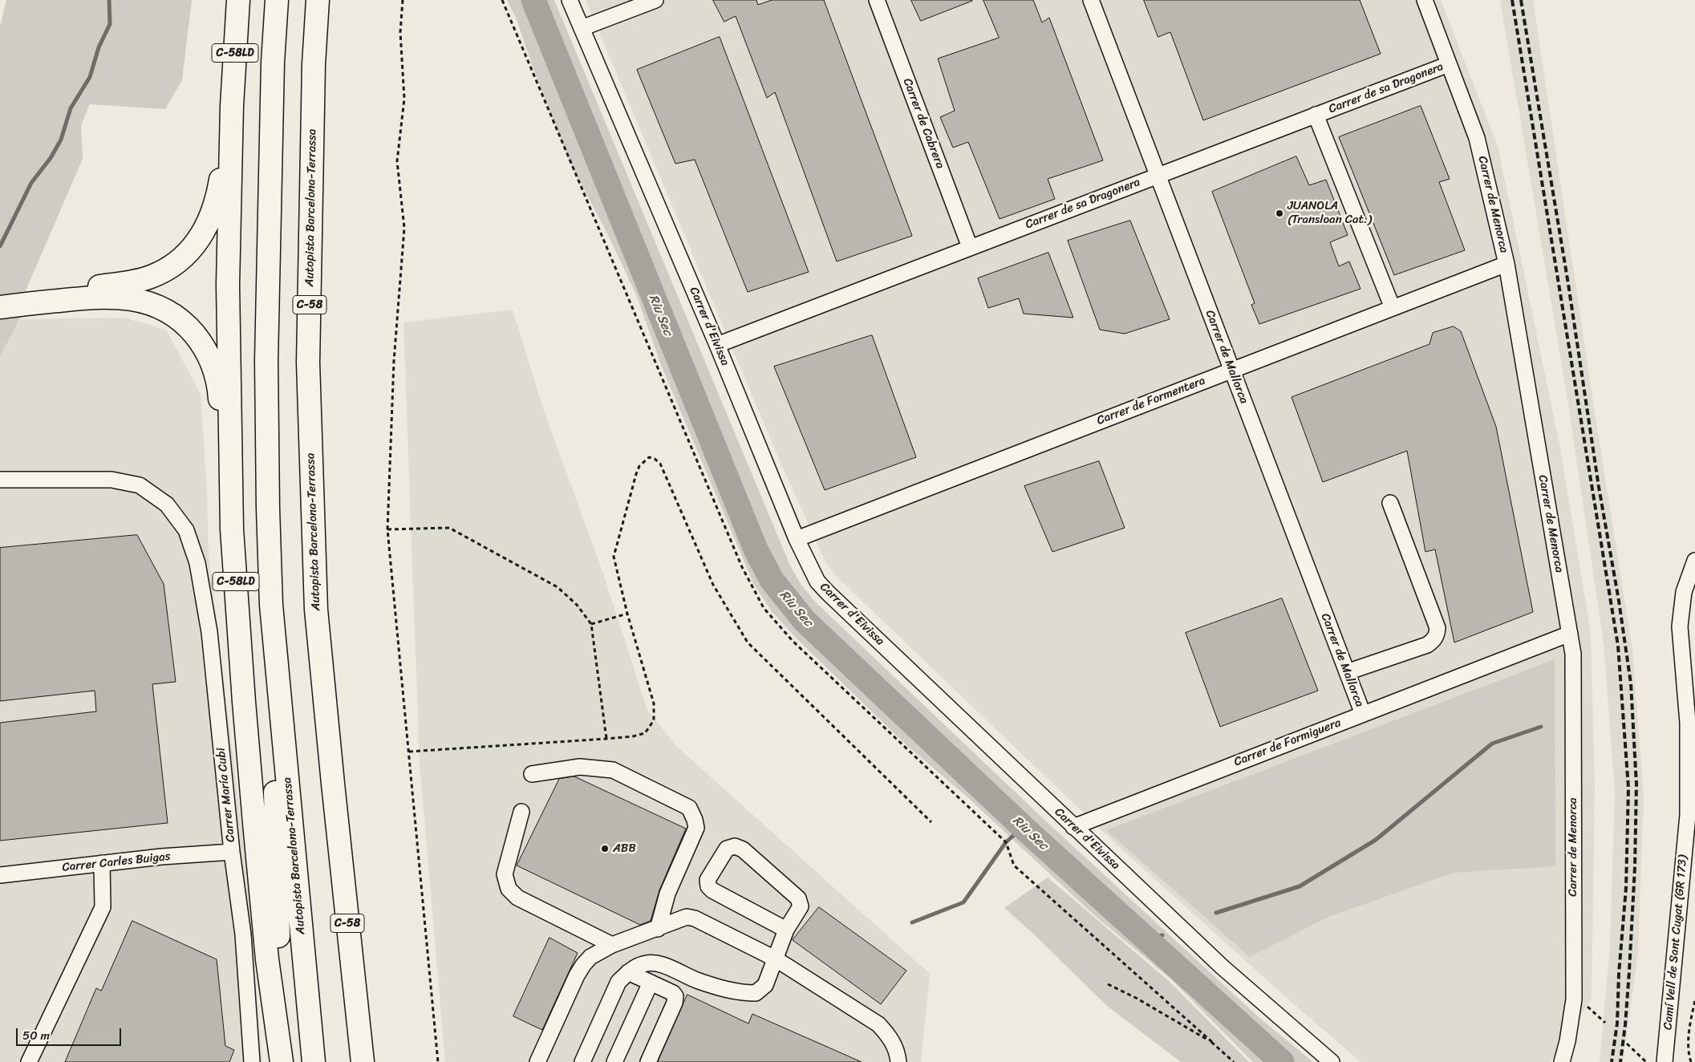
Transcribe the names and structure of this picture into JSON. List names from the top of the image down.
{
  "streets": {
    "highway": ["C-58LD", "Autopista Barcelona-Terrassa", "C-58"],
    "street": [
      "Carrer de sa Dragonera",
      "Carrer de Cabrera",
      "Carrer de Menorca",
      "Carrer d'Eivissa",
      "Carrer de Mallorca",
      "Carrer de Formentera",
      "Carrer de Formiguera",
      "Carrer María Cubi",
      "Carrer Carles Buigas",
      "Camí Vell de Sant Cugat (GR 173)"
    ]
  },
  "crossings": [
    ["Carrer de sa Dragonera", "Carrer de Cabrera"],
    ["Carrer de sa Dragonera", "Carrer de Menorca"],
    ["Carrer de sa Dragonera", "Carrer d'Eivissa"],
    ["Carrer de sa Dragonera", "Carrer de Mallorca"],
    ["Carrer de Menorca", "Carrer de Formentera"],
    ["Carrer de Menorca", "Carrer de Formiguera"],
    ["Carrer d'Eivissa", "Carrer de Formentera"],
    ["Carrer d'Eivissa", "Carrer de Formiguera"],
    ["Carrer de Mallorca", "Carrer de Formentera"],
    ["Carrer de Mallorca", "Carrer de Formiguera"],
    ["Carrer María Cubi", "Carrer Carles Buigas"]
  ],
  "water": ["Riu Sec"],
  "places": ["JUANOLA (Transloan Cat.)", "ABB"],
  "scale_bar": "50 m"
}
